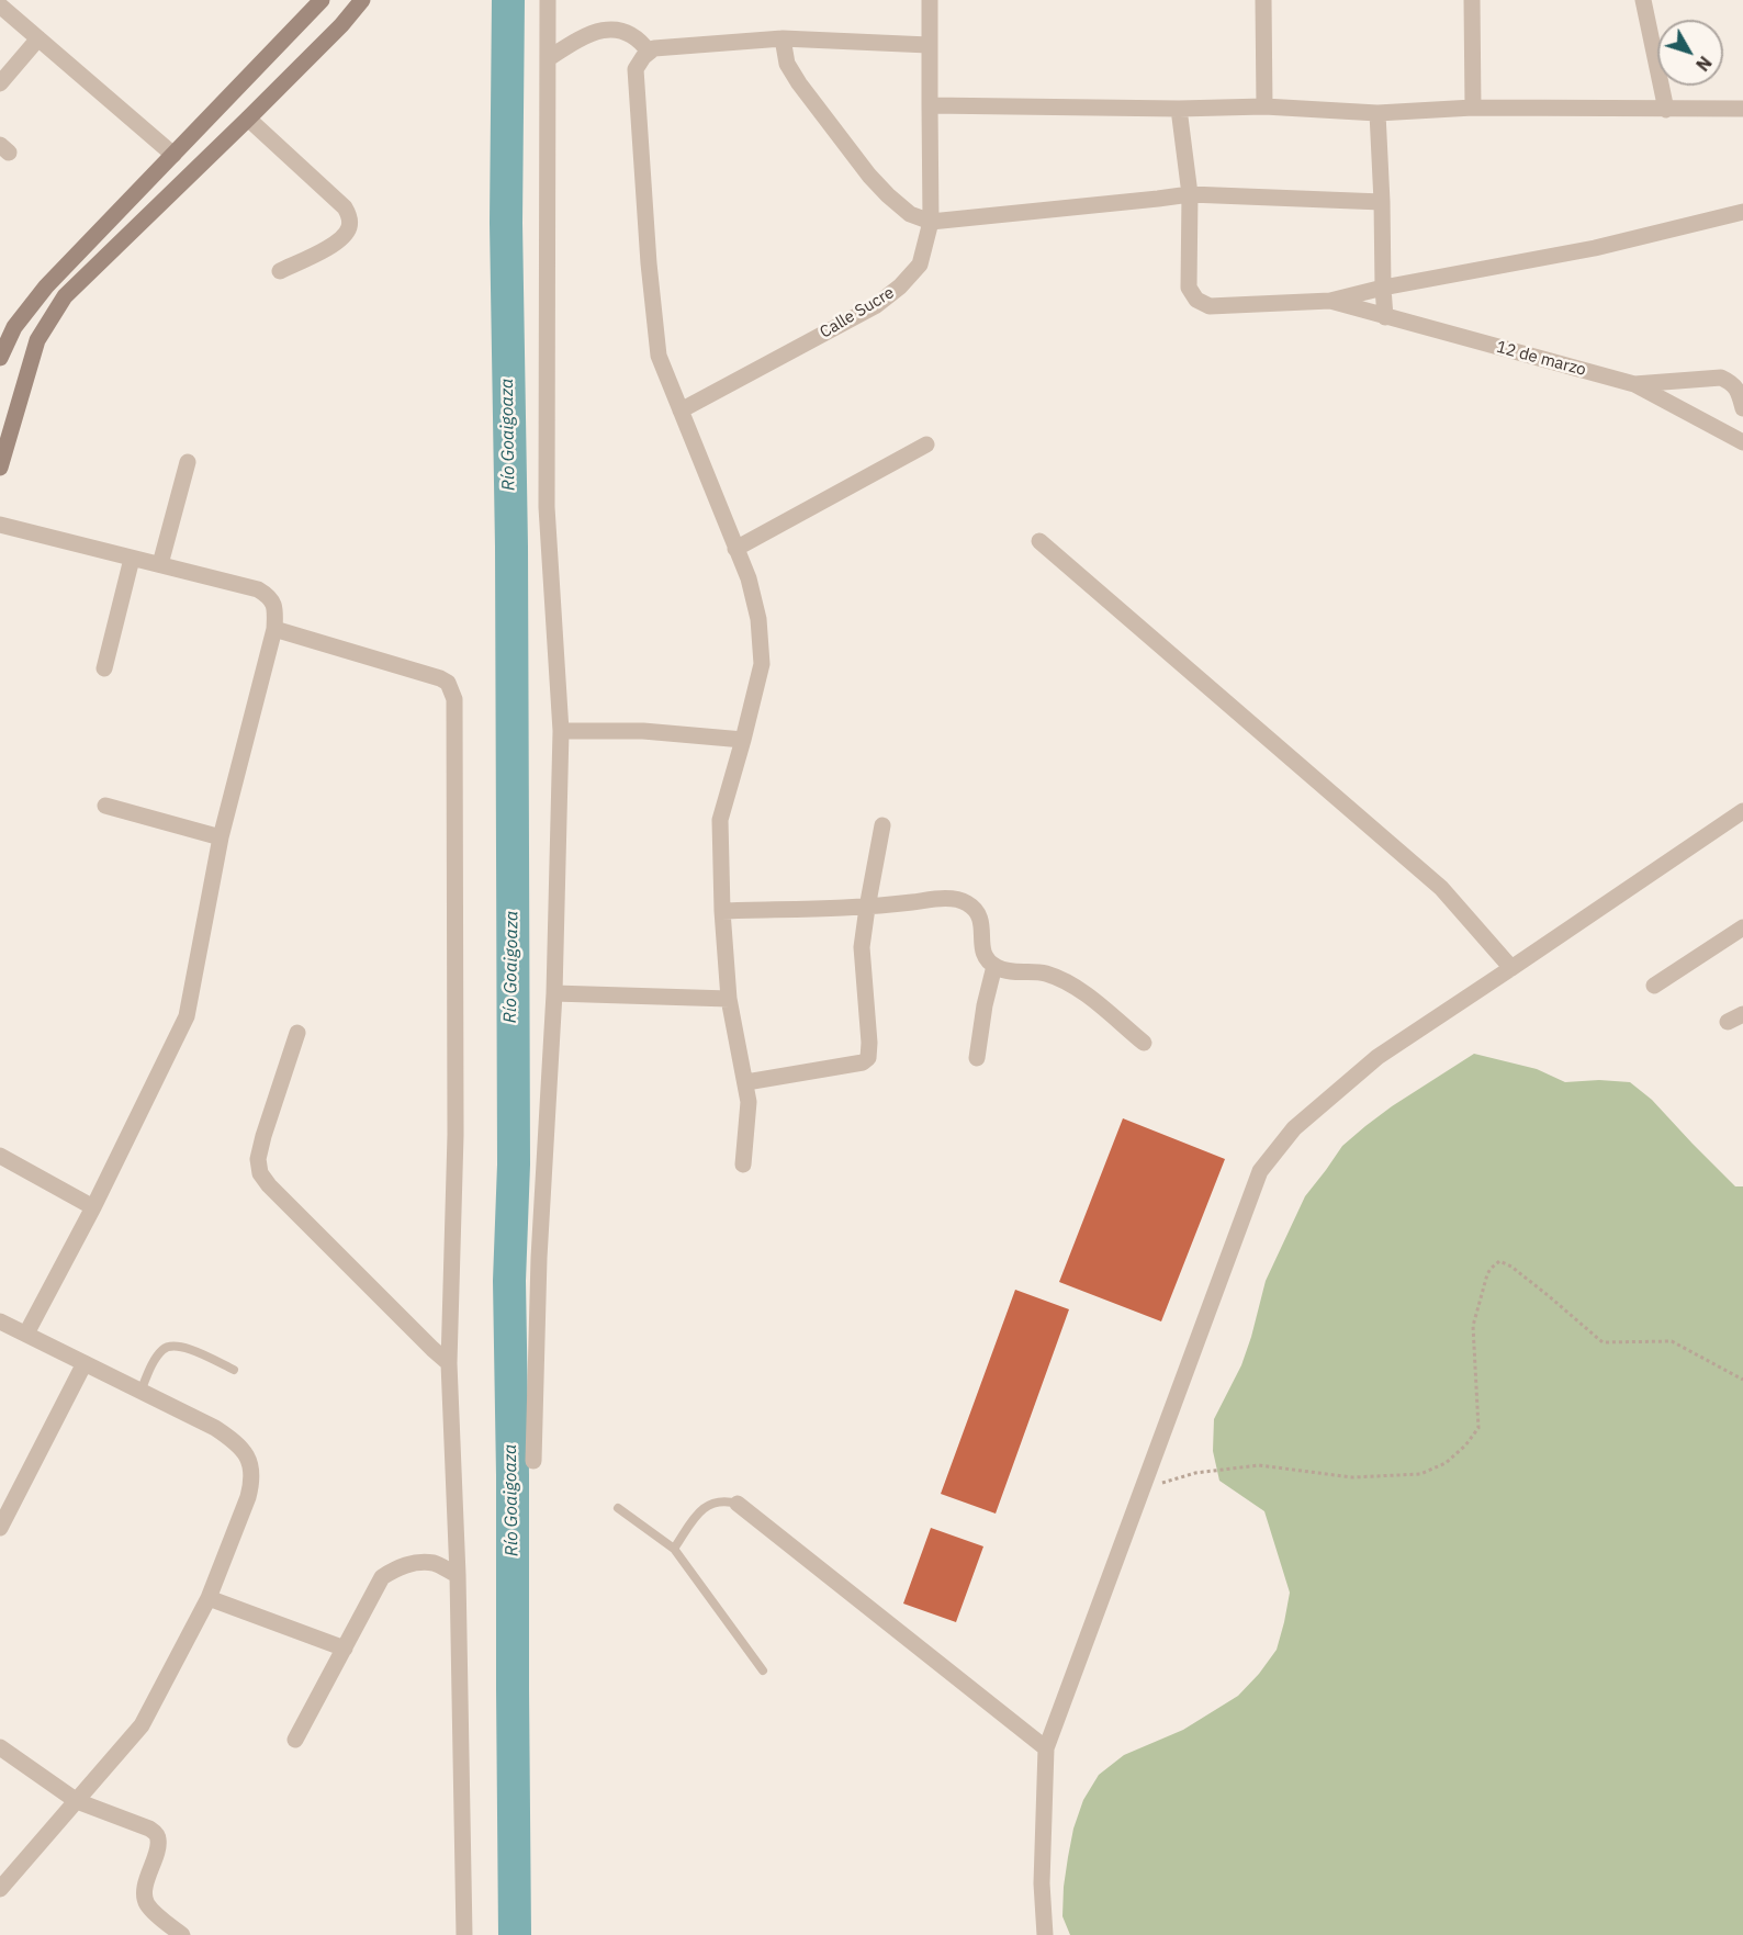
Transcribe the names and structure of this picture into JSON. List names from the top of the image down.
{
  "streets": {
    "street": ["Calle Sucre", "12 de marzo"]
  },
  "water": ["Río Goaigoaza"],
  "north": "bottom right"
}
